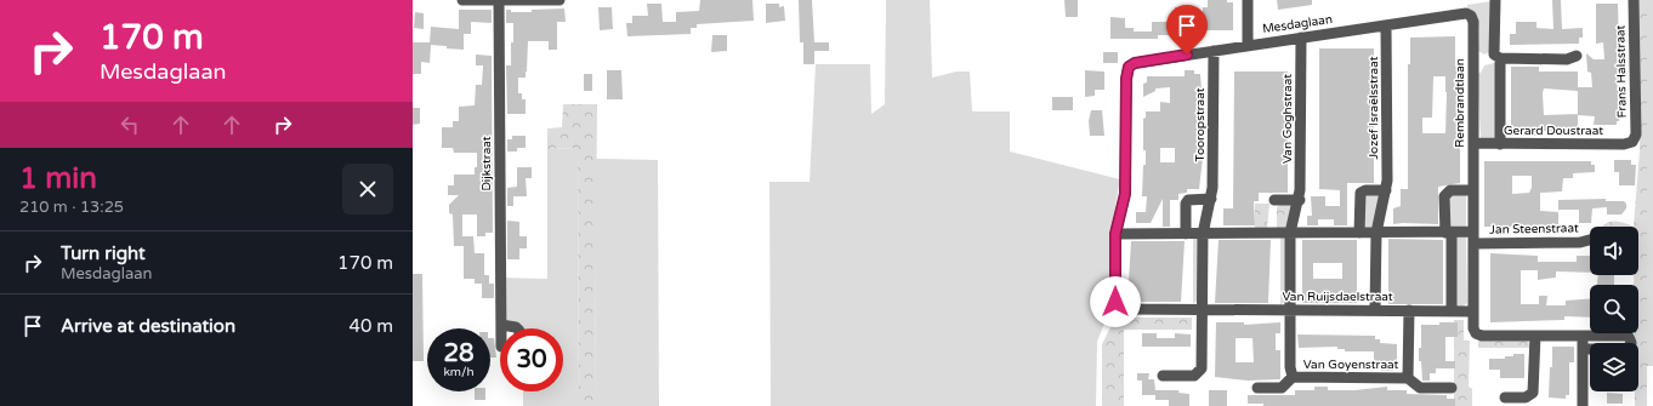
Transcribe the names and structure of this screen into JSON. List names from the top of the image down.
{
  "streets": {
    "street": [
      "Mesdaglaan",
      "Frans Halsstraat",
      "Rembrandtlaan",
      "Jozef Israëlsstraat",
      "Van Goghstraat",
      "Tooropstraat",
      "Gerard Doustraat",
      "Dijkstraat",
      "Jan Steenstraat",
      "Van Ruijsdaelstraat",
      "Van Goyenstraat"
    ]
  },
  "crossings": [
    ["Mesdaglaan", "Rembrandtlaan"],
    ["Mesdaglaan", "Jozef Israëlsstraat"],
    ["Mesdaglaan", "Van Goghstraat"],
    ["Mesdaglaan", "Tooropstraat"],
    ["Mesdaglaan", "Van Ruijsdaelstraat"],
    ["Frans Halsstraat", "Gerard Doustraat"],
    ["Rembrandtlaan", "Gerard Doustraat"],
    ["Rembrandtlaan", "Jan Steenstraat"],
    ["Rembrandtlaan", "Van Ruijsdaelstraat"],
    ["Jozef Israëlsstraat", "Van Ruijsdaelstraat"],
    ["Van Goghstraat", "Van Ruijsdaelstraat"],
    ["Van Goghstraat", "Van Goyenstraat"],
    ["Tooropstraat", "Van Ruijsdaelstraat"],
    ["Van Ruijsdaelstraat", "Van Goyenstraat"]
  ],
  "page": {
    "turn": ["170 m", "Mesdaglaan"],
    "heading": ["1 min", "210 m · 13:25"],
    "list": [
      {
        "name": "Turn right",
        "note": "Mesdaglaan",
        "value": "170 m"
      },
      {
        "name": "Arrive at destination",
        "value": "40 m"
      }
    ],
    "speed": "28 km/h",
    "limit": "30"
  }
}
